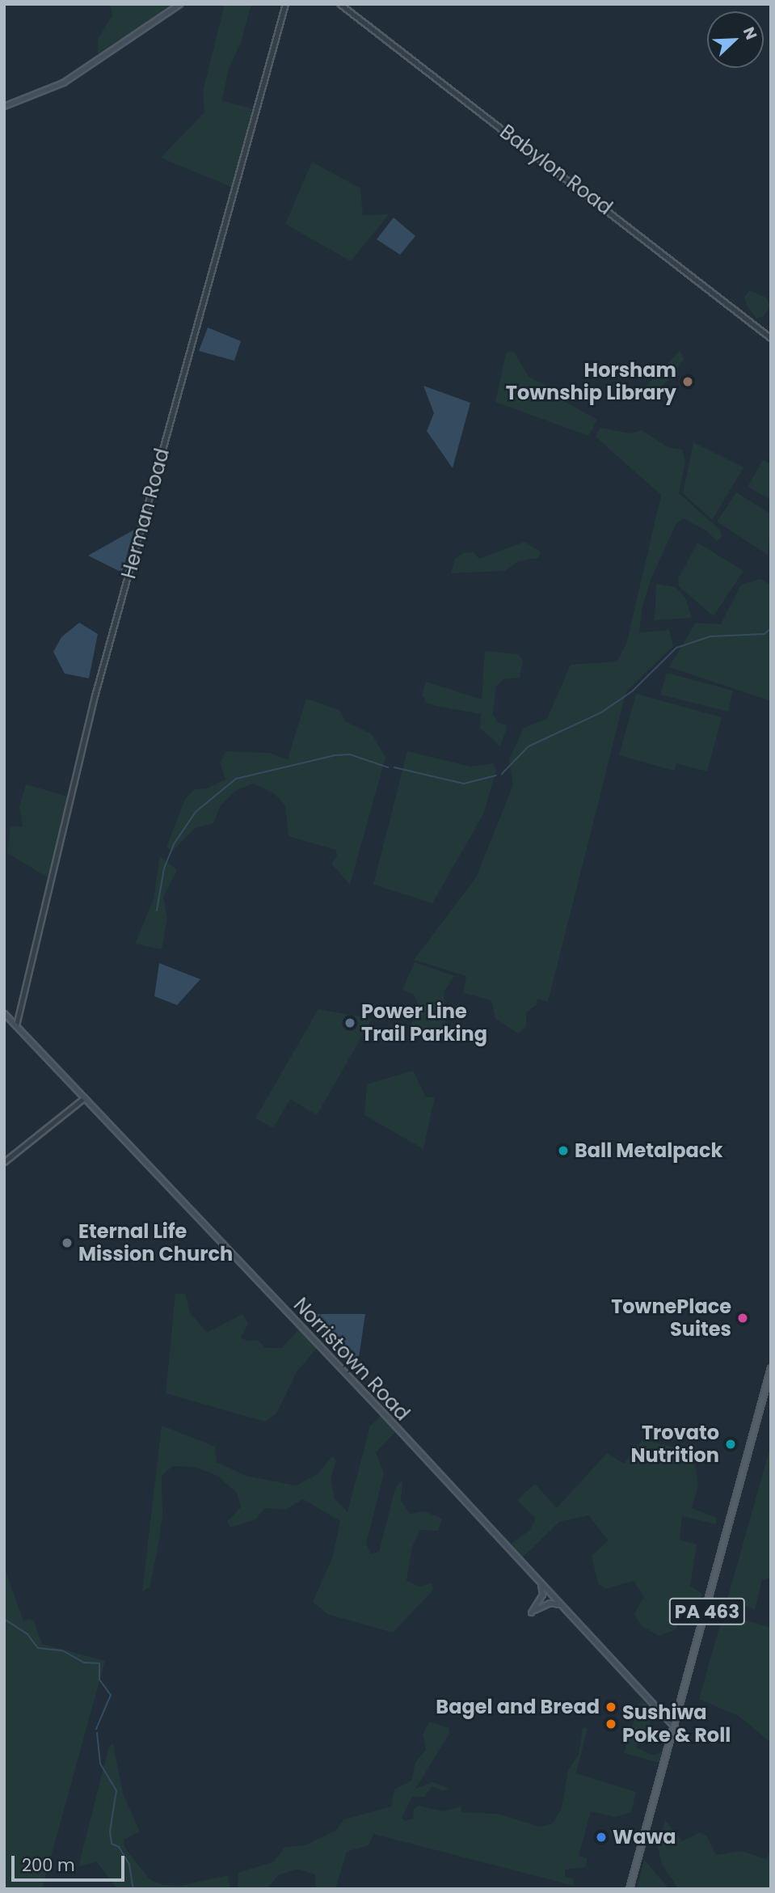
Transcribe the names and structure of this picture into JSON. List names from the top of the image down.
{
  "streets": {
    "main road": ["Norristown Road", "PA 463"],
    "street": ["Babylon Road", "Herman Road"]
  },
  "crossings": [
    ["Herman Road", "Norristown Road"],
    ["Norristown Road", "PA 463"]
  ],
  "places": [
    "Horsham Township Library",
    "Power Line Trail Parking",
    "Ball Metalpack",
    "Eternal Life Mission Church",
    "TownePlace Suites",
    "Trovato Nutrition",
    "Bagel and Bread",
    "Sushiwa Poke & Roll",
    "Wawa"
  ],
  "scale_bar": "200 m",
  "north": "top right"
}
